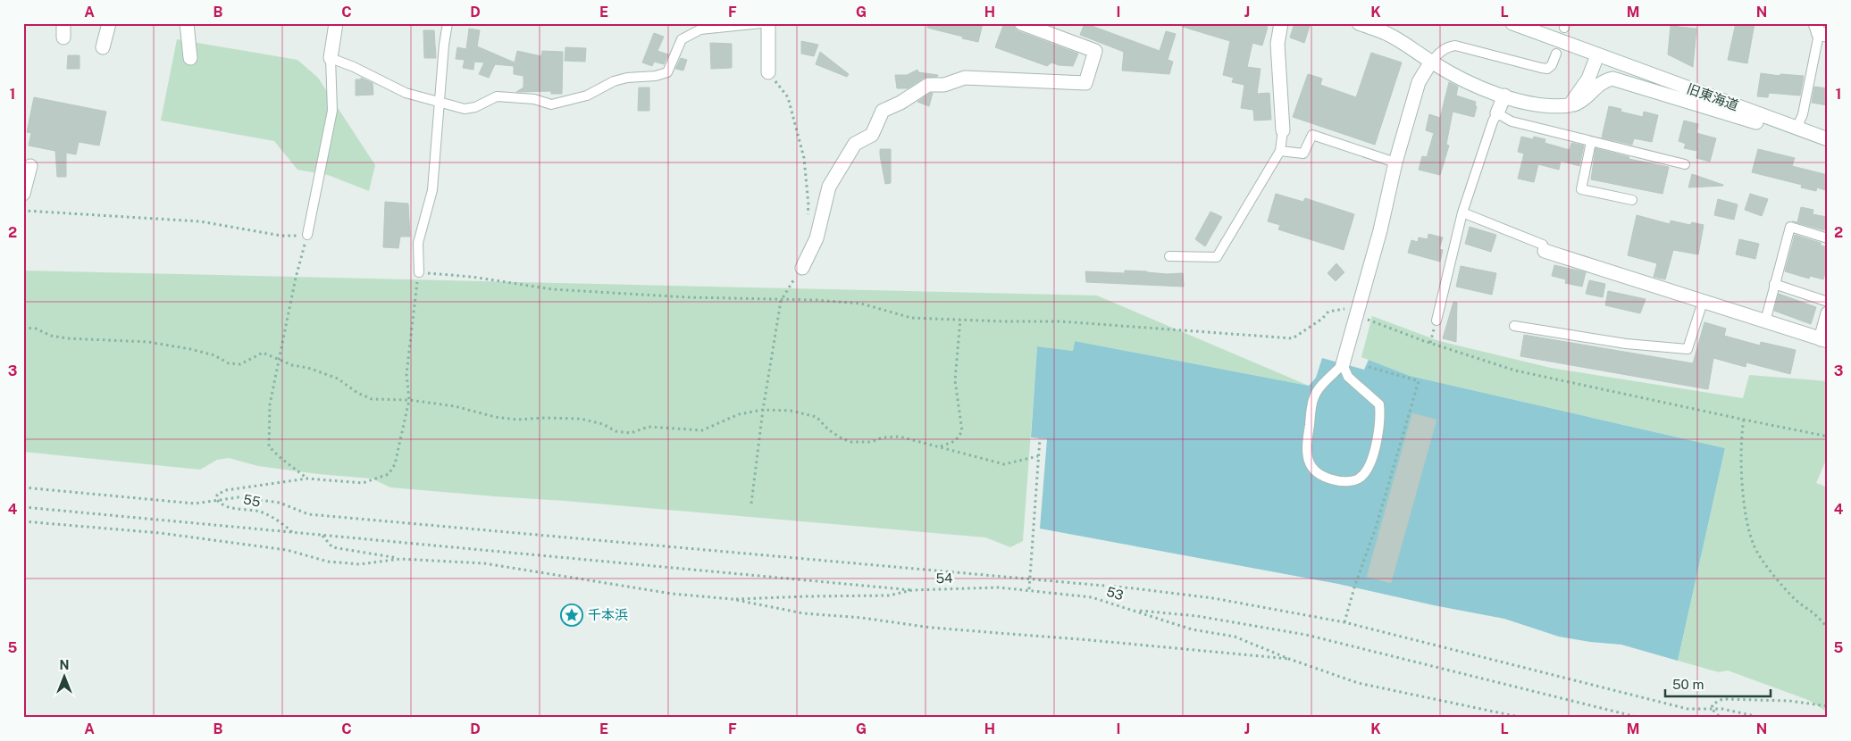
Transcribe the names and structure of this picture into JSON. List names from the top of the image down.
{
  "streets": {
    "street": ["旧東海道"],
    "path": ["55", "54", "53"]
  },
  "crossings": [
    ["54", "53"]
  ],
  "places": {
    "place": ["千本浜"]
  },
  "scale_bar": "50 m",
  "north": "top",
  "grid": {
    "columns": [
      "A",
      "B",
      "C",
      "D",
      "E",
      "F",
      "G",
      "H",
      "I",
      "J",
      "K",
      "L",
      "M",
      "N"
    ],
    "rows": [
      "1",
      "2",
      "3",
      "4",
      "5"
    ]
  }
}
